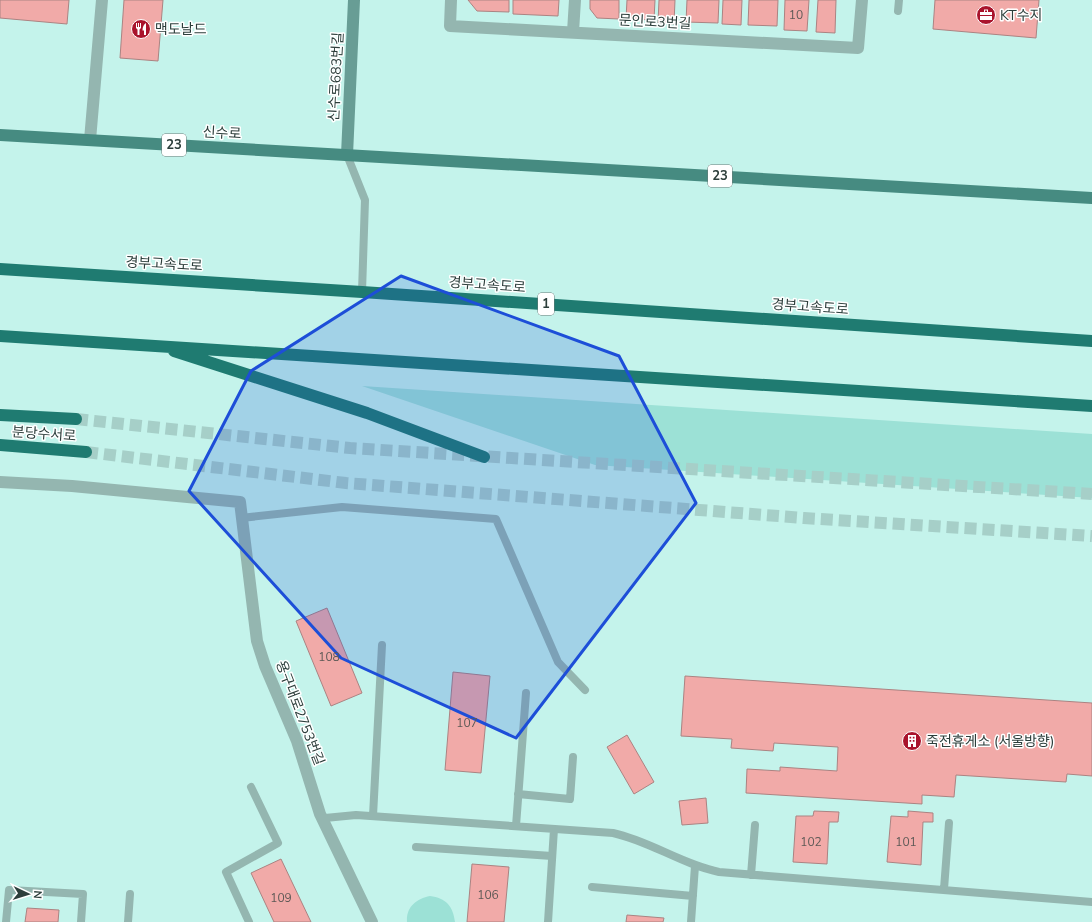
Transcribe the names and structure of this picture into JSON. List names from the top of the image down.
{
  "streets": {
    "highway": ["경부고속도로", "1", "분당수서로"],
    "main road": ["신수로", "23"],
    "street": ["문인로3번길", "신수로683번길", "용구대로2753번길"]
  },
  "crossings": [
    ["신수로683번길", "신수로"],
    ["신수로683번길", "23"],
    ["신수로", "23"]
  ],
  "places": {
    "office": ["KT수지"],
    "restaurant": ["맥도날드"],
    "building": ["죽전휴게소 (서울방향)"]
  },
  "house_numbers": [
    "10",
    "108",
    "107",
    "102",
    "101",
    "106",
    "109"
  ],
  "north": "right"
}
